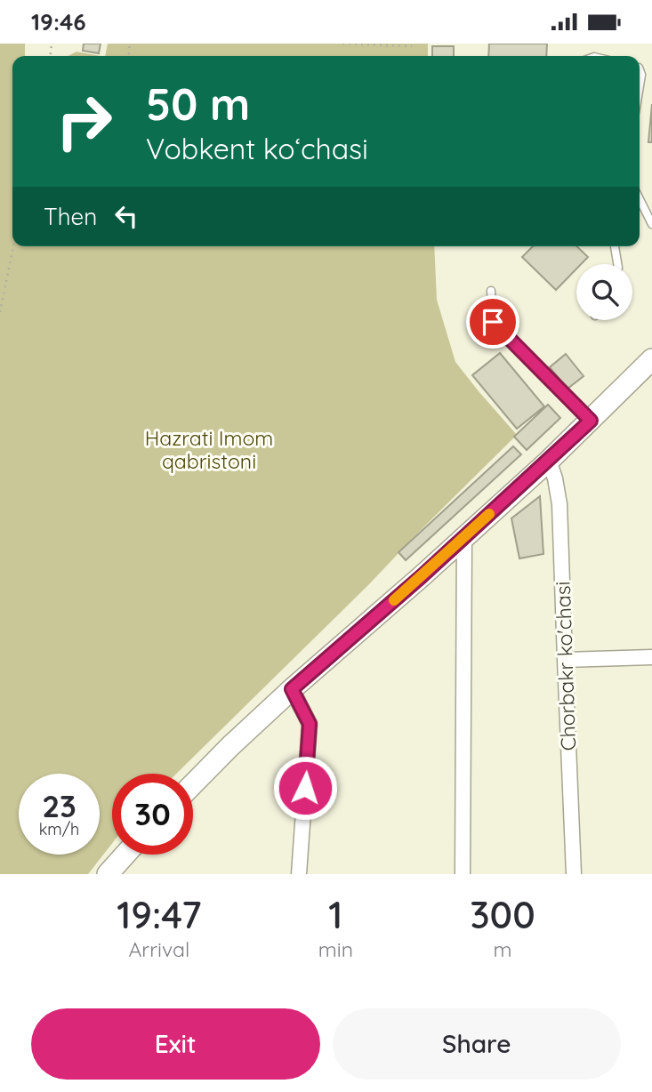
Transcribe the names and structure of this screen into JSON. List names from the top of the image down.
{
  "streets": {
    "street": ["Chorbakr ko'chasi"]
  },
  "parks": ["Hazrati Imom qabristoni"],
  "page": {
    "status": "19:46",
    "turn": ["50 m", "Vobkent koʻchasi"],
    "then": "Then",
    "speed": "23 km/h",
    "limit": "30",
    "eta": [
      "19:47",
      "Arrival",
      "1",
      "min",
      "300",
      "m"
    ],
    "buttons": ["Exit", "Share"]
  }
}
